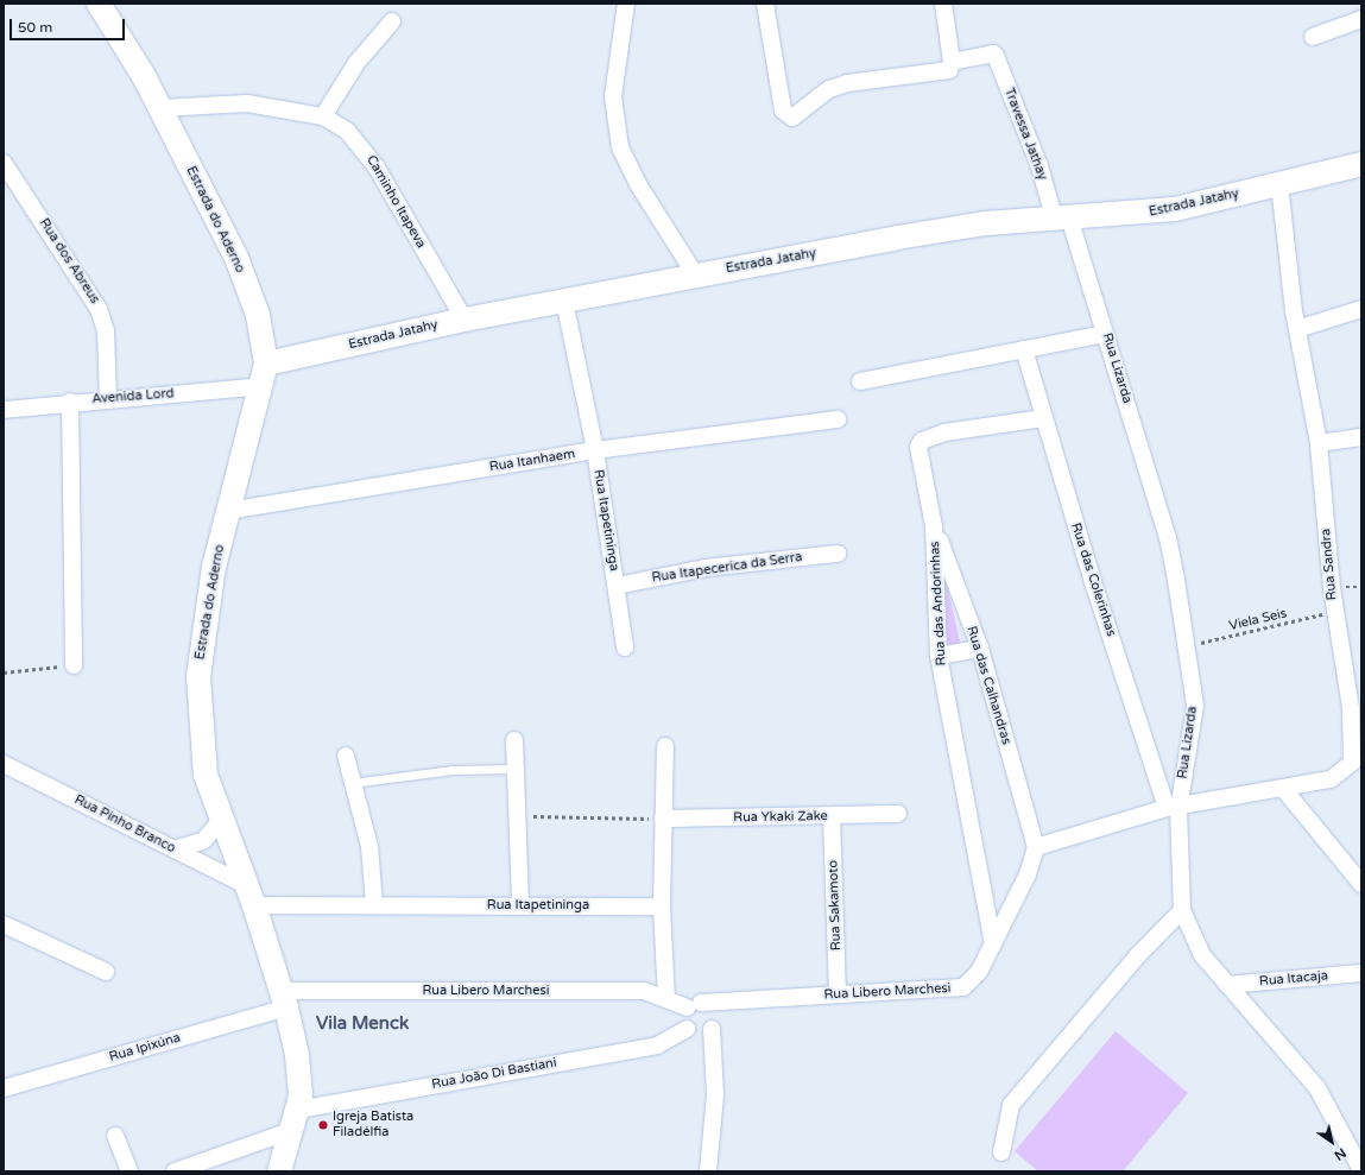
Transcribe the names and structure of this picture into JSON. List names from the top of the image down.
{
  "streets": {
    "main road": ["Estrada Jatahy", "Estrada do Aderno"],
    "street": [
      "Travessa Jathay",
      "Caminho Itapeva",
      "Rua dos Abreus",
      "Rua Lizarda",
      "Avenida Lord",
      "Rua Itanhaem",
      "Rua Itapetininga",
      "Rua Sandra",
      "Rua Itapecerica da Serra",
      "Rua das Colerinhas",
      "Rua das Andorinhas",
      "Rua das Calhandras",
      "Rua Ykaki Zake",
      "Rua Pinho Branco",
      "Rua Sakamoto",
      "Rua Itacaja",
      "Rua Libero Marchesi",
      "Rua Ipixúna",
      "Rua João Di Bastiani"
    ],
    "path": ["Viela Seis"]
  },
  "crossings": [
    ["Travessa Jathay", "Estrada Jatahy"],
    ["Travessa Jathay", "Rua Lizarda"],
    ["Caminho Itapeva", "Estrada Jatahy"],
    ["Caminho Itapeva", "Estrada do Aderno"],
    ["Estrada Jatahy", "Estrada do Aderno"],
    ["Estrada Jatahy", "Rua Lizarda"],
    ["Estrada Jatahy", "Rua Itapetininga"],
    ["Estrada Jatahy", "Rua Sandra"],
    ["Estrada do Aderno", "Avenida Lord"],
    ["Estrada do Aderno", "Rua Itanhaem"],
    ["Estrada do Aderno", "Rua Itapetininga"],
    ["Estrada do Aderno", "Rua Pinho Branco"],
    ["Estrada do Aderno", "Rua Libero Marchesi"],
    ["Estrada do Aderno", "Rua Ipixúna"],
    ["Estrada do Aderno", "Rua João Di Bastiani"],
    ["Rua dos Abreus", "Avenida Lord"],
    ["Rua Lizarda", "Rua Sandra"],
    ["Rua Lizarda", "Rua das Colerinhas"],
    ["Rua Lizarda", "Viela Seis"],
    ["Rua Lizarda", "Rua Itacaja"],
    ["Rua Itanhaem", "Rua Itapetininga"],
    ["Rua Itapetininga", "Rua Itapecerica da Serra"],
    ["Rua Itapetininga", "Rua Pinho Branco"],
    ["Rua Sandra", "Rua das Colerinhas"],
    ["Rua Sandra", "Viela Seis"],
    ["Rua das Colerinhas", "Rua das Andorinhas"],
    ["Rua das Andorinhas", "Rua das Calhandras"],
    ["Rua das Andorinhas", "Rua Libero Marchesi"],
    ["Rua das Calhandras", "Rua Libero Marchesi"],
    ["Rua Ykaki Zake", "Rua Sakamoto"],
    ["Rua Sakamoto", "Rua Libero Marchesi"],
    ["Rua Libero Marchesi", "Rua Ipixúna"],
    ["Rua Libero Marchesi", "Rua João Di Bastiani"]
  ],
  "districts": ["Vila Menck"],
  "places": ["Igreja Batista Filadélfia"],
  "scale_bar": "50 m",
  "north": "bottom right"
}
